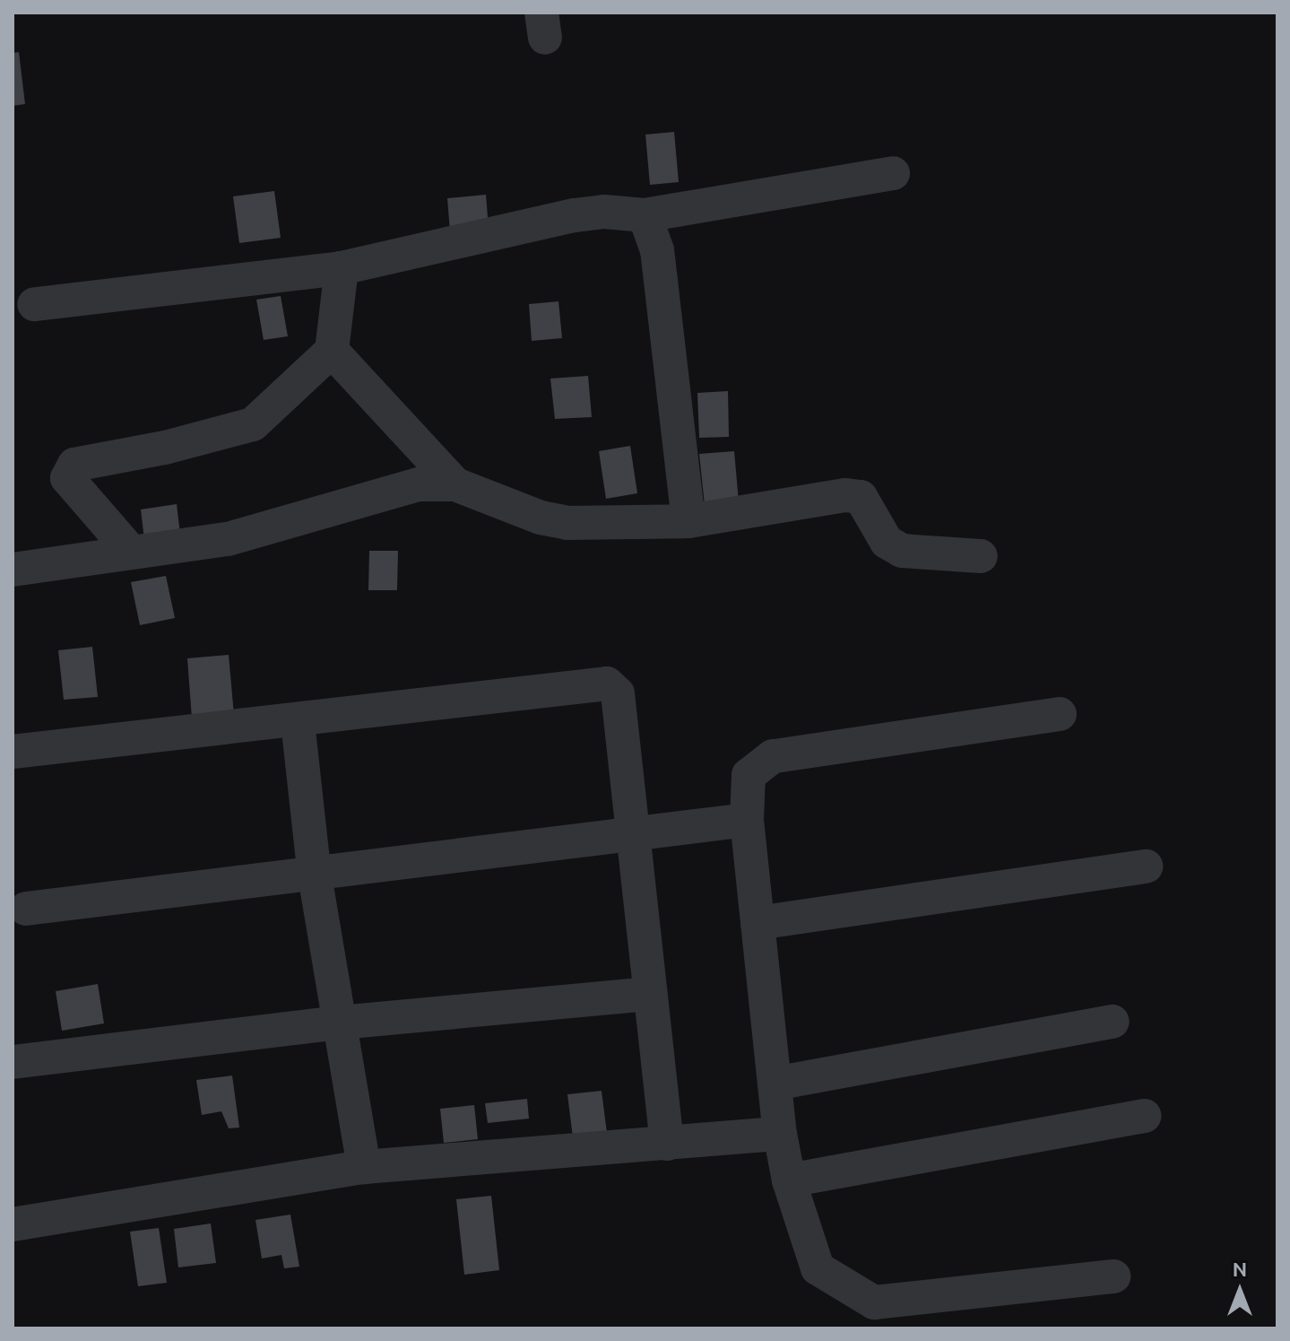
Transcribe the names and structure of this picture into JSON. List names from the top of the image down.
{
  "north": "top"
}
